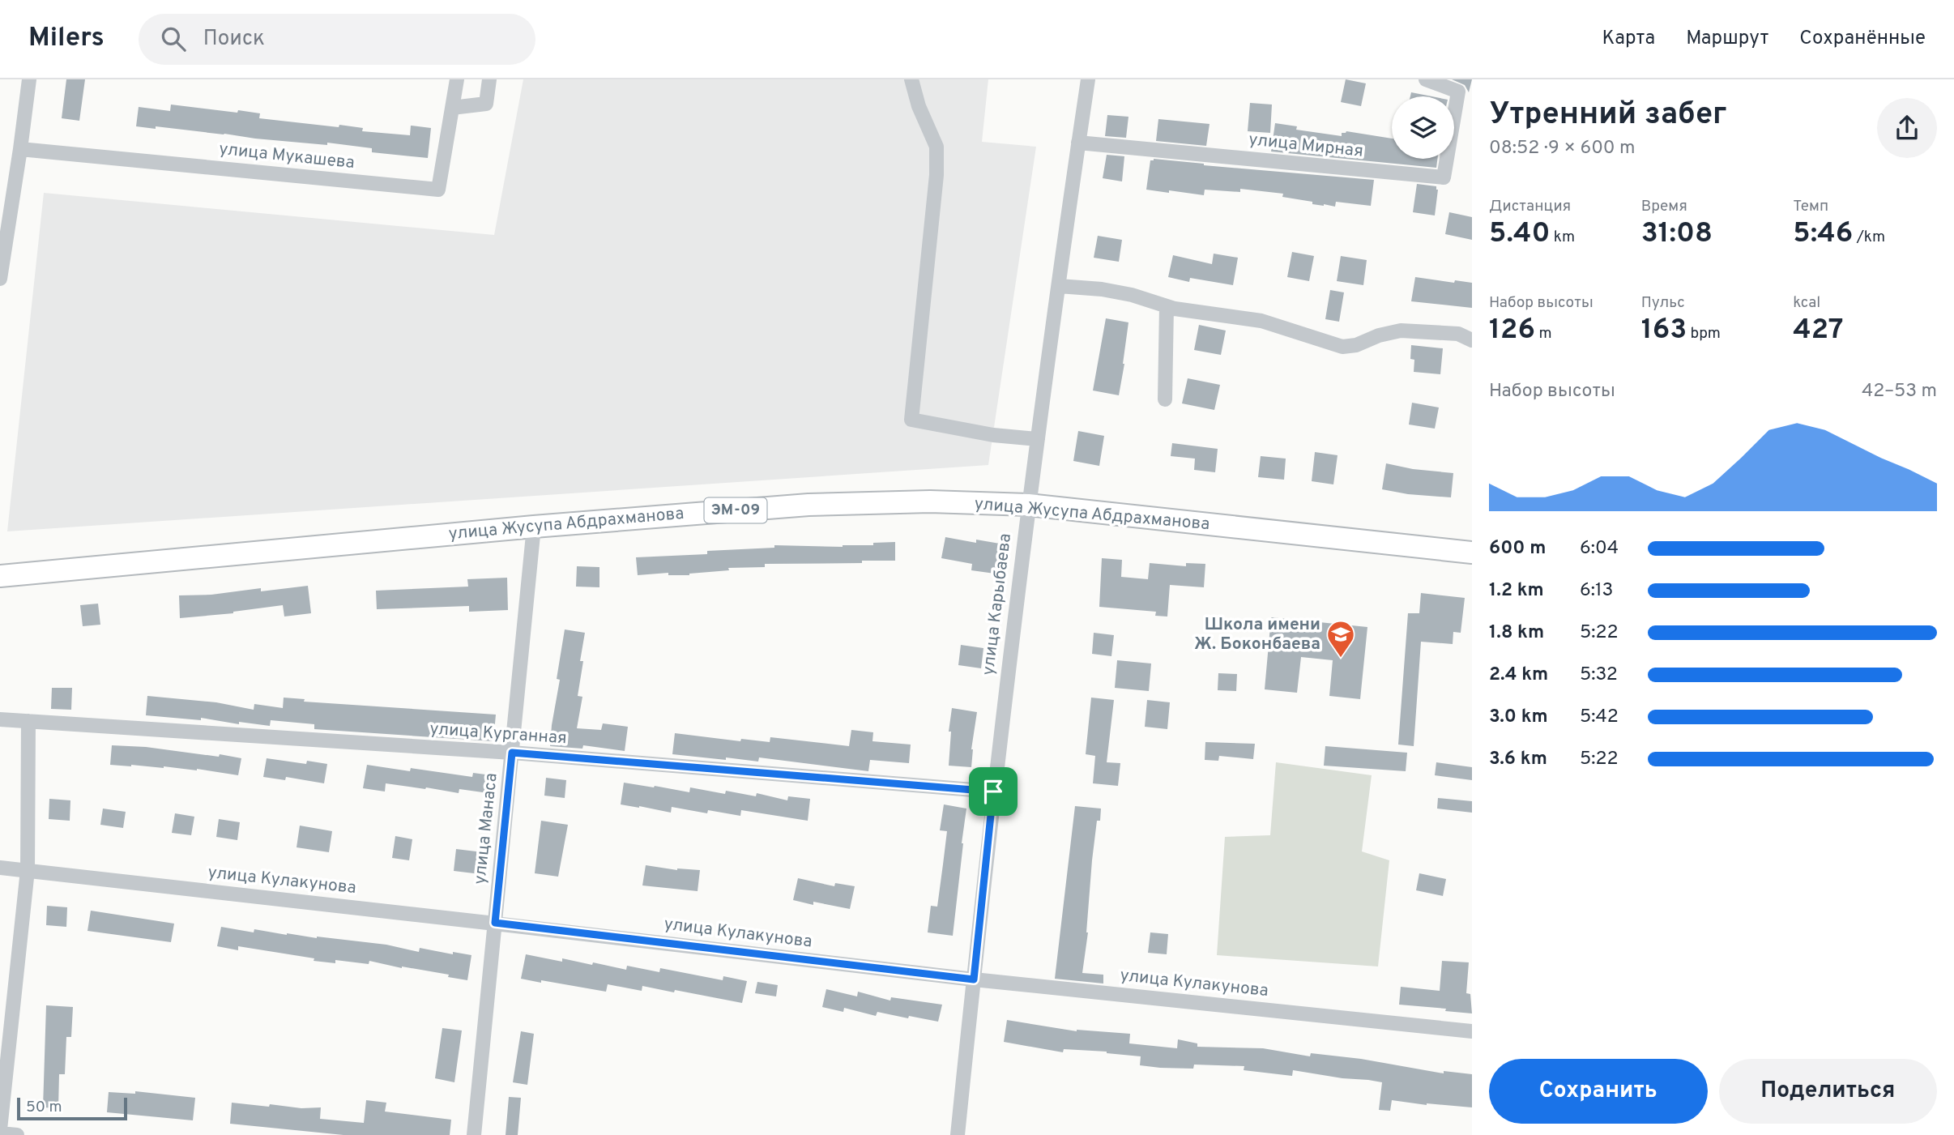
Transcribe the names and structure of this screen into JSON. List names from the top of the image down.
{
  "streets": {
    "highway": ["ЭМ-09", "улица Жусупа Абдрахманова"],
    "street": [
      "улица Мирная",
      "улица Мукашева",
      "улица Карыбаева",
      "улица Курганная",
      "улица Манаса",
      "улица Кулакунова"
    ]
  },
  "crossings": [
    ["улица Мирная", "улица Карыбаева"],
    ["улица Жусупа Абдрахманова", "улица Карыбаева"],
    ["улица Жусупа Абдрахманова", "улица Манаса"],
    ["улица Карыбаева", "улица Курганная"],
    ["улица Карыбаева", "улица Кулакунова"],
    ["улица Курганная", "улица Манаса"],
    ["улица Манаса", "улица Кулакунова"]
  ],
  "places": {
    "school or university": ["Школа имени Ж. Боконбаева"]
  },
  "scale_bar": "50 m",
  "page": {
    "header": "Milers",
    "search": "Поиск",
    "nav": ["Карта", "Маршрут", "Сохранённые"],
    "heading": ["Утренний забег", "08:52 · 9 × 600 m"],
    "stats": [
      ["Дистанция", "5.40 km"],
      ["Время", "31:08"],
      ["Темп", "5:46 /km"],
      ["Набор высоты", "126 m"],
      ["Пульс", "163 bpm"],
      ["kcal", "427"]
    ],
    "chart": ["Набор высоты", "42–53 m"],
    "list": [
      {
        "name": "600 m",
        "note": "6:04"
      },
      {
        "name": "1.2 km",
        "note": "6:13"
      },
      {
        "name": "1.8 km",
        "note": "5:22"
      },
      {
        "name": "2.4 km",
        "note": "5:32"
      },
      {
        "name": "3.0 km",
        "note": "5:42"
      },
      {
        "name": "3.6 km",
        "note": "5:22"
      }
    ],
    "buttons": ["Сохранить", "Поделиться"],
    "scale": "50 m"
  }
}
